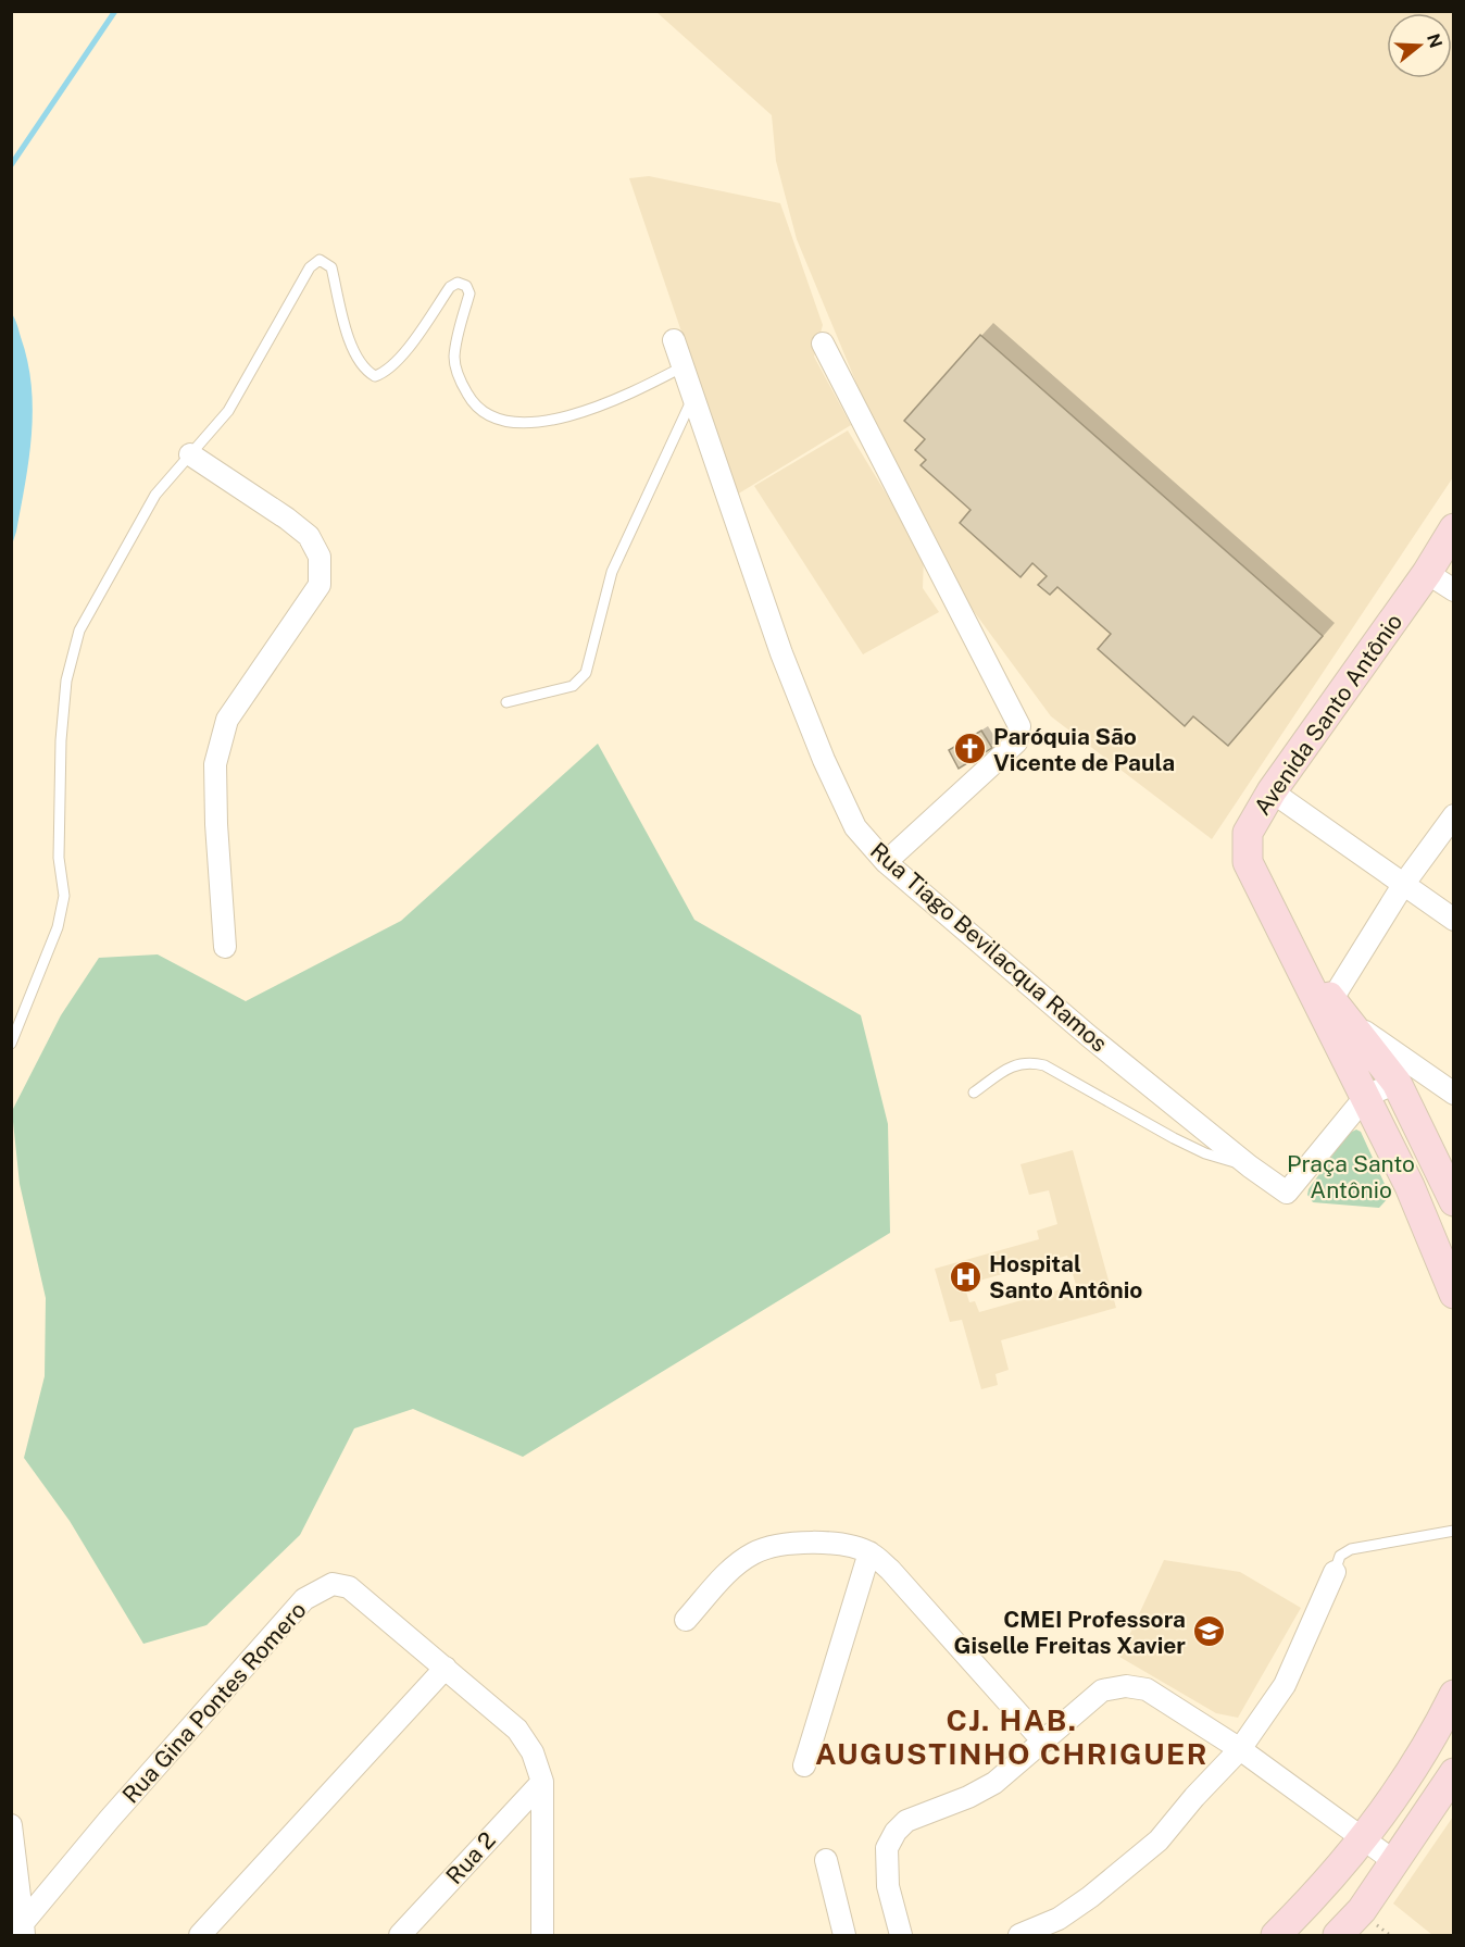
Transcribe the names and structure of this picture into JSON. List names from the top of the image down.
{
  "streets": {
    "main road": ["Avenida Santo Antônio"],
    "street": ["Rua Tiago Bevilacqua Ramos", "Rua Gina Pontes Romero", "Rua 2"]
  },
  "crossings": [
    ["Avenida Santo Antônio", "Rua Tiago Bevilacqua Ramos"],
    ["Rua Gina Pontes Romero", "Rua 2"]
  ],
  "districts": ["CJ. HAB. AUGUSTINHO CHRIGUER"],
  "parks": ["Praça Santo Antônio"],
  "places": {
    "church": ["Paróquia São Vicente de Paula"],
    "hospital": ["Hospital Santo Antônio"],
    "school or university": ["CMEI Professora Giselle Freitas Xavier"]
  },
  "north": "right"
}
